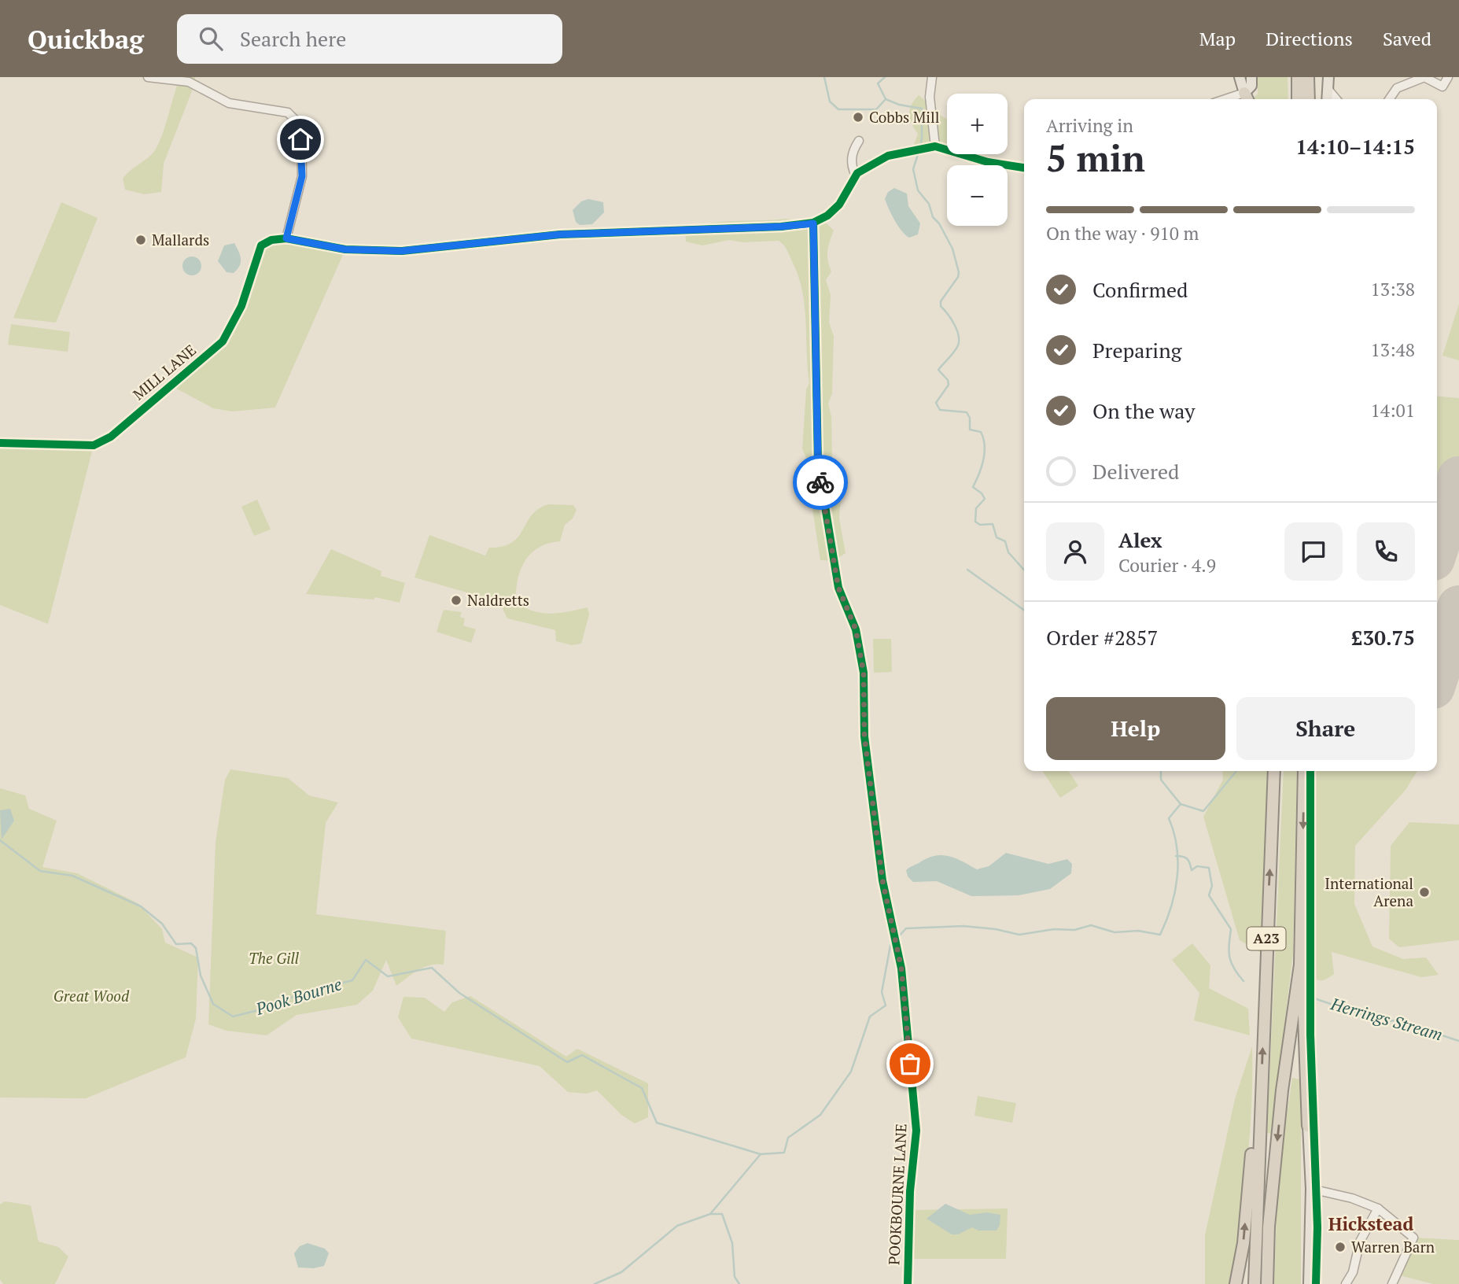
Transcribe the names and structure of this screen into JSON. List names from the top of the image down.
{
  "streets": {
    "highway": ["A23"],
    "street": ["MILL LANE", "POOKBOURNE LANE"]
  },
  "districts": ["Hickstead"],
  "water": ["Pook Bourne", "Herrings Stream"],
  "parks": ["The Gill", "Great Wood"],
  "places": [
    "Cobbs Mill",
    "Mallards",
    "Naldretts",
    "International Arena",
    "Warren Barn"
  ],
  "page": {
    "header": "Quickbag",
    "search": "Search here",
    "nav": ["Map", "Directions", "Saved"],
    "map_buttons": ["+", "−"],
    "heading": ["5 min", "Arriving in", "14:10–14:15"],
    "panel": [
      "Alex",
      "Courier · 4.9",
      "Order #2857",
      "£30.75"
    ],
    "bar": "On the way · 910 m",
    "list": [
      ["Confirmed", "13:38"],
      ["Preparing", "13:48"],
      ["On the way", "14:01"],
      "Delivered"
    ],
    "buttons": ["Help", "Share"]
  }
}
